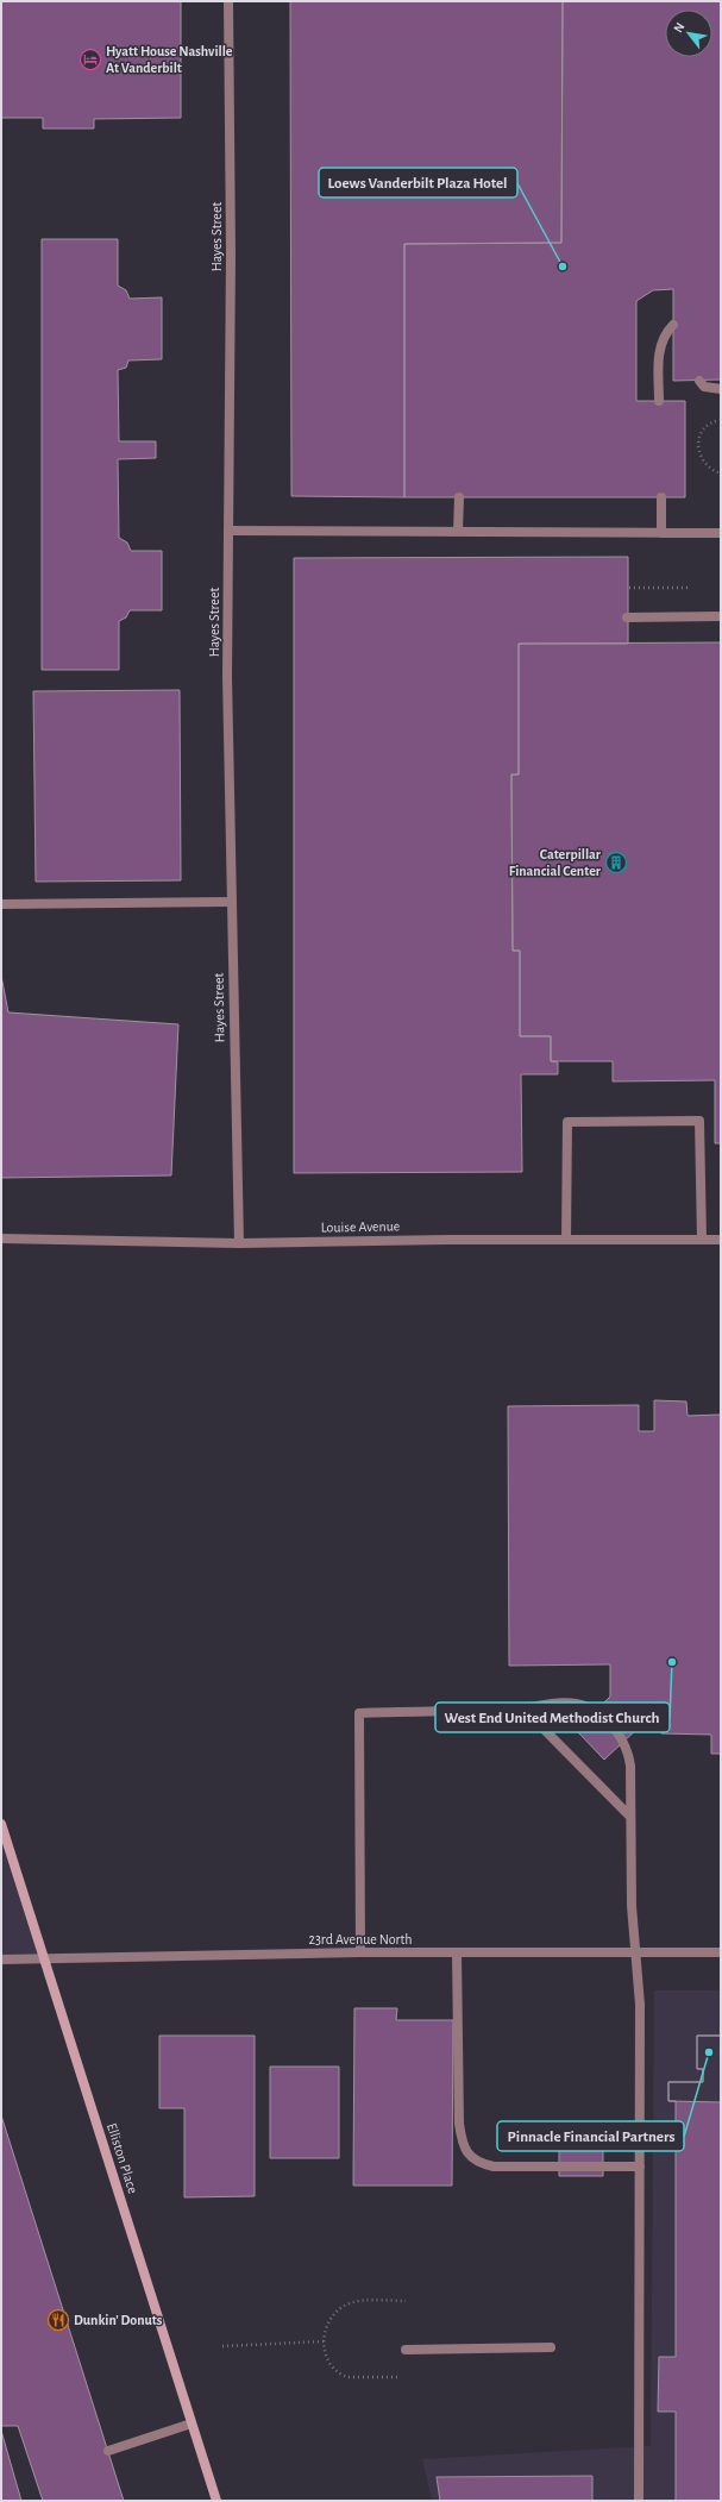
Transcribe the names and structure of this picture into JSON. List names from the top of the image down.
{
  "streets": {
    "main road": ["Elliston Place"],
    "street": ["Hayes Street", "Louise Avenue", "23rd Avenue North"]
  },
  "crossings": [
    ["Hayes Street", "Louise Avenue"],
    ["23rd Avenue North", "Elliston Place"]
  ],
  "places": {
    "hotel": ["Hyatt House Nashville At Vanderbilt"],
    "other": ["Loews Vanderbilt Plaza Hotel", "West End United Methodist Church", "Pinnacle Financial Partners"],
    "building": ["Caterpillar Financial Center"],
    "restaurant": ["Dunkin' Donuts"]
  },
  "north": "top left"
}
